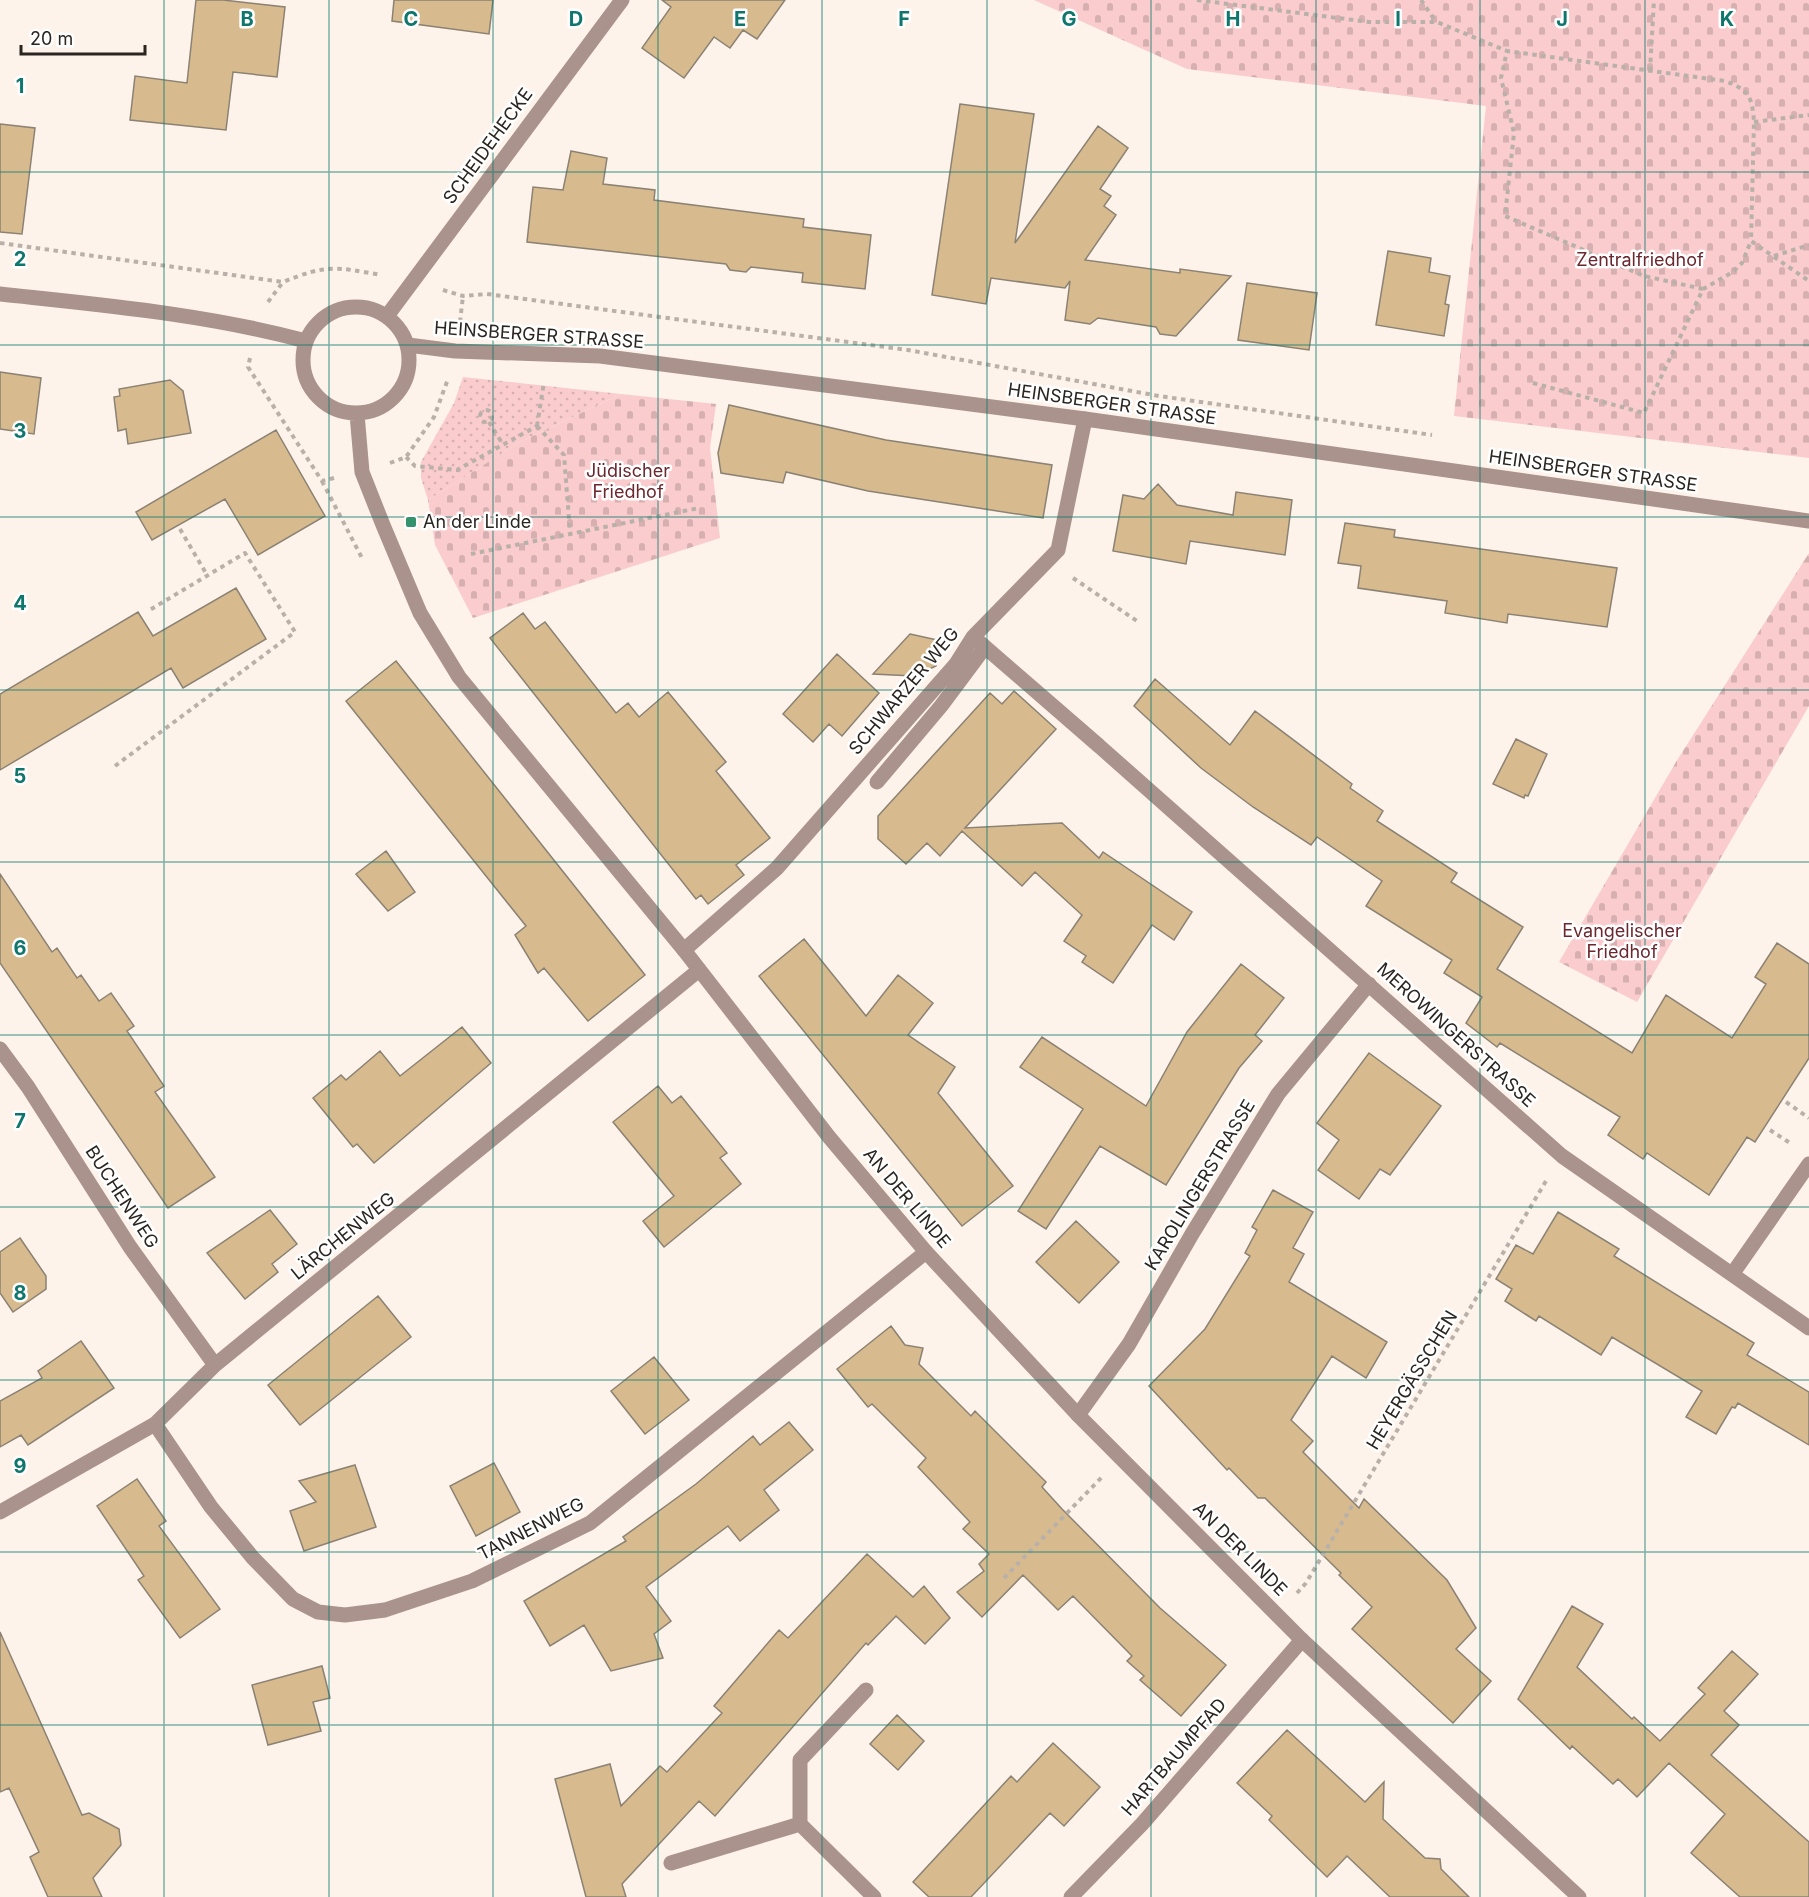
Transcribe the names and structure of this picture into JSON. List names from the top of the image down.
{
  "streets": {
    "street": [
      "SCHEIDEHECKE",
      "HEINSBERGER STRASSE",
      "SCHWARZER WEG",
      "MEROWINGERSTRASSE",
      "KAROLINGERSTRASSE",
      "BUCHENWEG",
      "AN DER LINDE",
      "LÄRCHENWEG",
      "TANNENWEG",
      "HARTBAUMPFAD"
    ],
    "path": ["HEYERGÄSSCHEN"]
  },
  "crossings": [
    ["SCHEIDEHECKE", "HEINSBERGER STRASSE"],
    ["SCHEIDEHECKE", "AN DER LINDE"],
    ["HEINSBERGER STRASSE", "SCHWARZER WEG"],
    ["HEINSBERGER STRASSE", "AN DER LINDE"],
    ["SCHWARZER WEG", "MEROWINGERSTRASSE"],
    ["SCHWARZER WEG", "AN DER LINDE"],
    ["MEROWINGERSTRASSE", "KAROLINGERSTRASSE"],
    ["MEROWINGERSTRASSE", "HEYERGÄSSCHEN"],
    ["KAROLINGERSTRASSE", "AN DER LINDE"],
    ["BUCHENWEG", "LÄRCHENWEG"],
    ["AN DER LINDE", "LÄRCHENWEG"],
    ["AN DER LINDE", "HEYERGÄSSCHEN"],
    ["AN DER LINDE", "TANNENWEG"],
    ["AN DER LINDE", "HARTBAUMPFAD"],
    ["LÄRCHENWEG", "TANNENWEG"]
  ],
  "parks": ["Zentralfriedhof", "Jüdischer Friedhof", "Evangelischer Friedhof"],
  "places": {
    "transit": ["An der Linde"]
  },
  "scale_bar": "20 m",
  "grid": {
    "columns": [
      "B",
      "C",
      "D",
      "E",
      "F",
      "G",
      "H",
      "I",
      "J",
      "K"
    ],
    "rows": [
      "1",
      "2",
      "3",
      "4",
      "5",
      "6",
      "7",
      "8",
      "9"
    ]
  }
}
